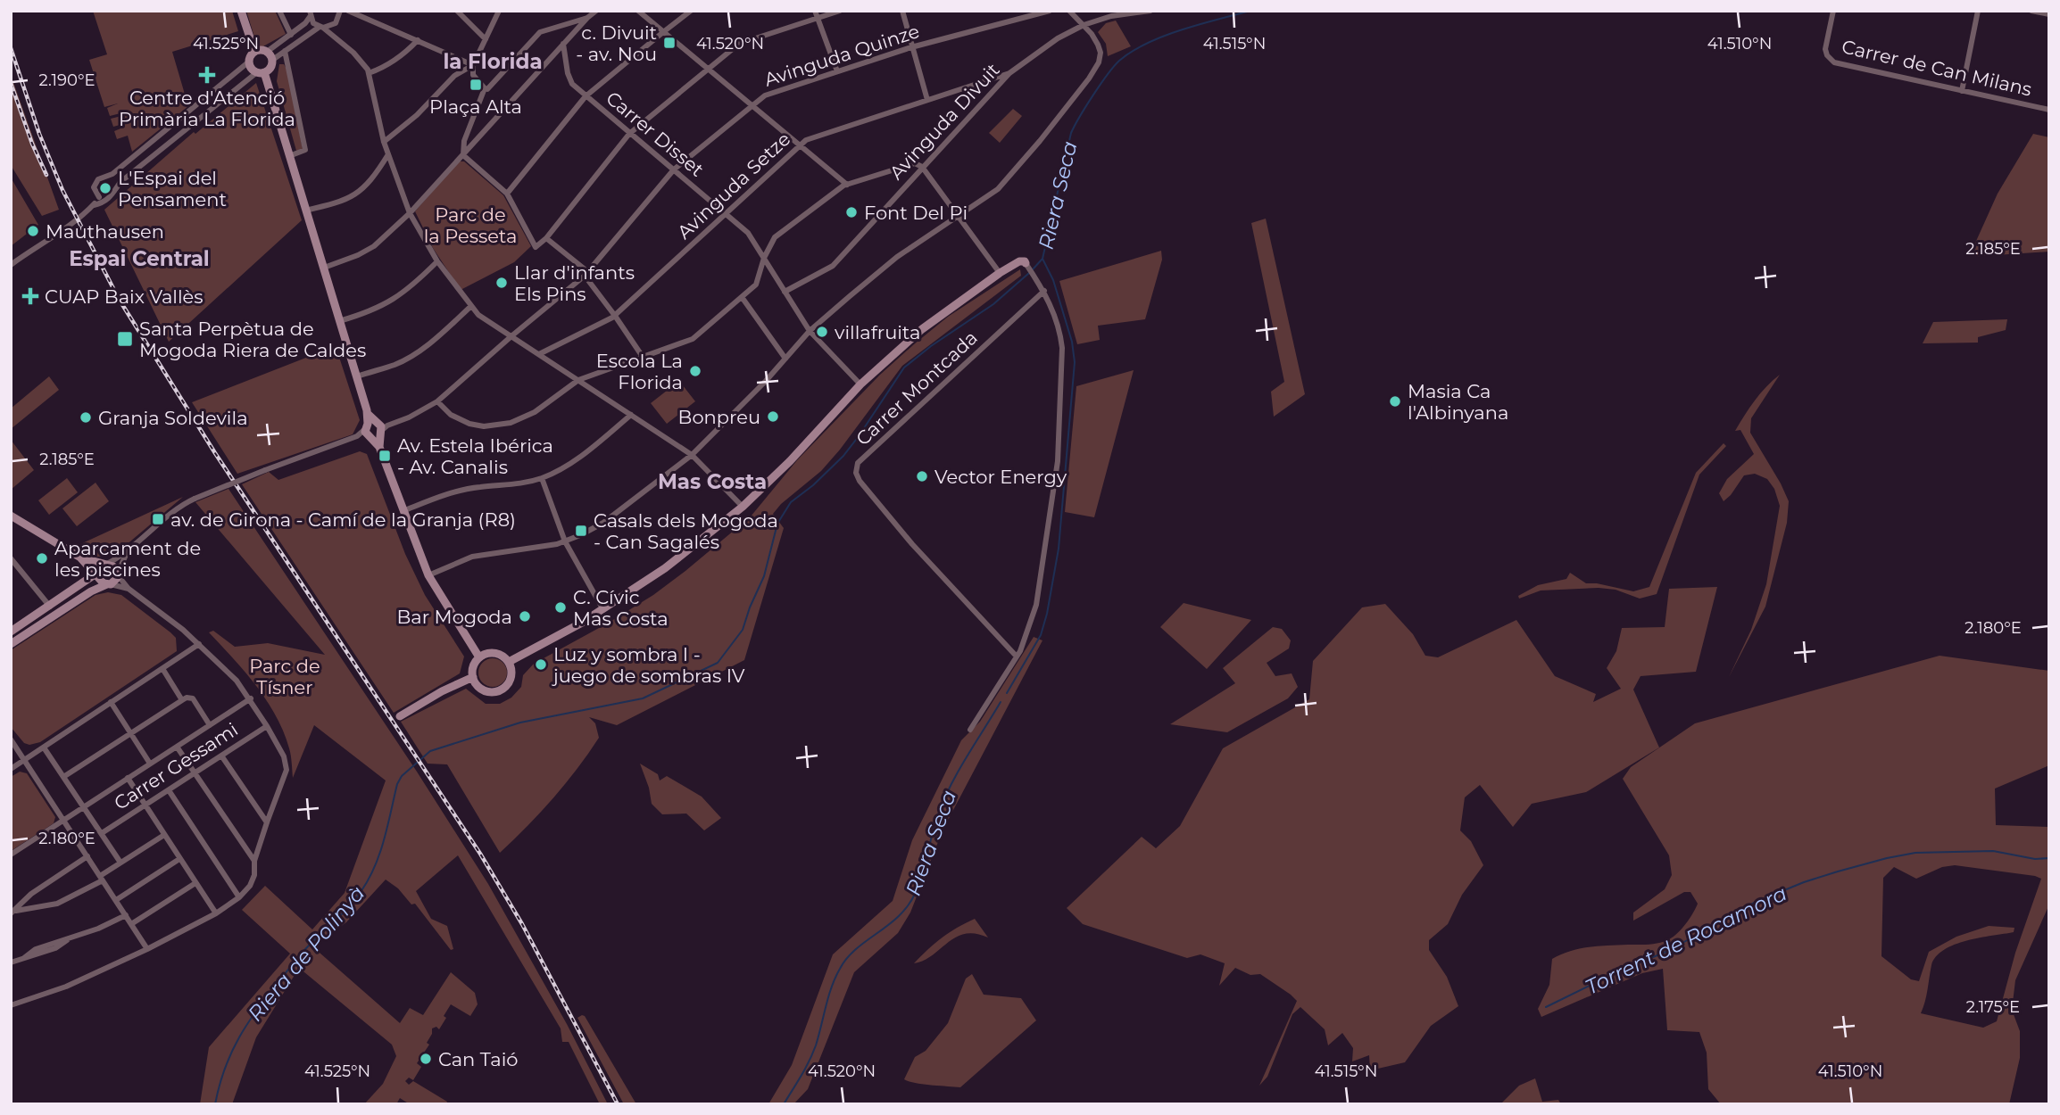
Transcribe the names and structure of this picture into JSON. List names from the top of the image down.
{
  "streets": {
    "street": [
      "Avinguda Quinze",
      "Carrer de Can Milans",
      "Avinguda Divuit",
      "Carrer Disset",
      "Avinguda Setze",
      "Carrer Montcada",
      "Carrer Gessami"
    ]
  },
  "crossings": [
    ["Avinguda Quinze", "Carrer Disset"],
    ["Avinguda Divuit", "Carrer Disset"],
    ["Avinguda Divuit", "Avinguda Setze"],
    ["Carrer Disset", "Avinguda Setze"]
  ],
  "districts": ["la Florida", "Espai Central", "Mas Costa"],
  "water": ["Riera Seca", "Torrent de Rocamora", "Riera de Polinyà"],
  "parks": ["Parc de la Pesseta", "Parc de Tísner"],
  "places": {
    "transit": [
      "c. Divuit - av. Nou",
      "Plaça Alta",
      "Santa Perpètua de Mogoda Riera de Caldes",
      "Av. Estela Ibérica - Av. Canalis",
      "av. de Girona - Camí de la Granja (R8)",
      "Casals dels Mogoda - Can Sagalés"
    ],
    "health": ["Centre d'Atenció Primària La Florida", "CUAP Baix Vallès"],
    "other": [
      "L'Espai del Pensament",
      "Font Del Pi",
      "Mauthausen",
      "Llar d'infants Els Pins",
      "villafruita",
      "Escola La Florida",
      "Masia Ca l'Albinyana",
      "Bonpreu",
      "Granja Soldevila",
      "Vector Energy",
      "Aparcament de les piscines",
      "C. Cívic Mas Costa",
      "Bar Mogoda",
      "Luz y sombra I - juego de sombras IV",
      "Can Taió"
    ]
  },
  "coordinates": [
    "41.525°N",
    "41.520°N",
    "41.515°N",
    "41.510°N",
    "2.190°E",
    "2.185°E",
    "2.180°E",
    "2.175°E"
  ]
}
